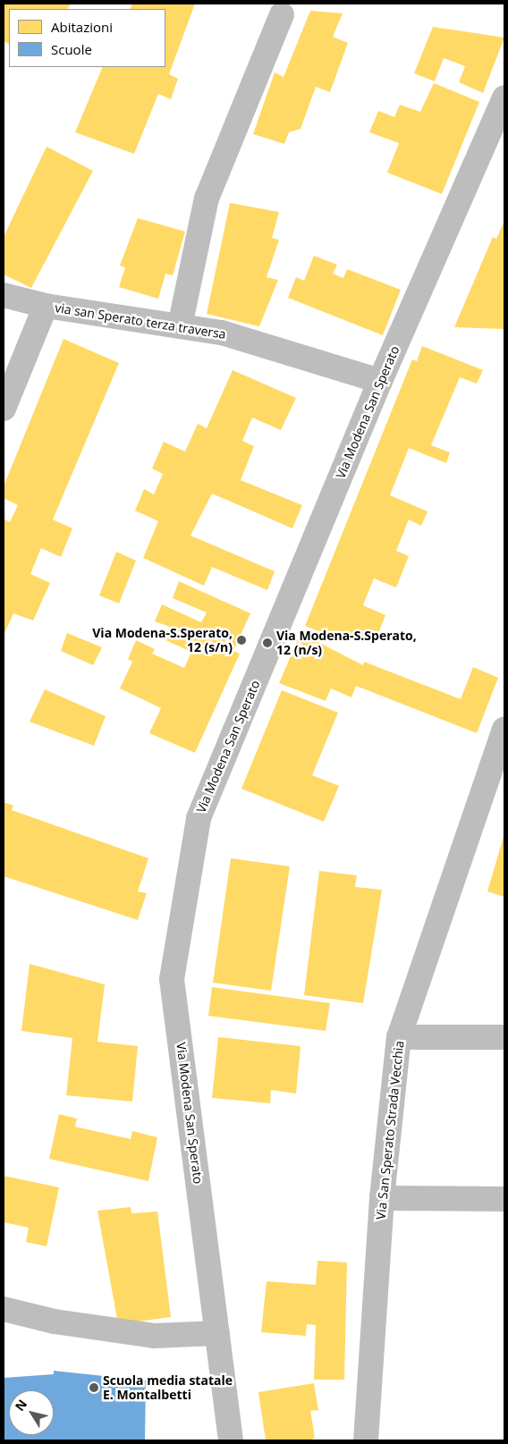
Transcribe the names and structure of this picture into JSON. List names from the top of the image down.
{
  "streets": {
    "street": ["via san Sperato terza traversa", "Via Modena San Sperato", "Via San Sperato Strada Vecchia"]
  },
  "crossings": [
    ["via san Sperato terza traversa", "Via Modena San Sperato"]
  ],
  "places": ["Via Modena-S.Sperato, 12 (s/n)", "Via Modena-S.Sperato, 12 (n/s)", "Scuola media statale E. Montalbetti"],
  "legend": ["Abitazioni", "Scuole"],
  "north": "top left"
}
